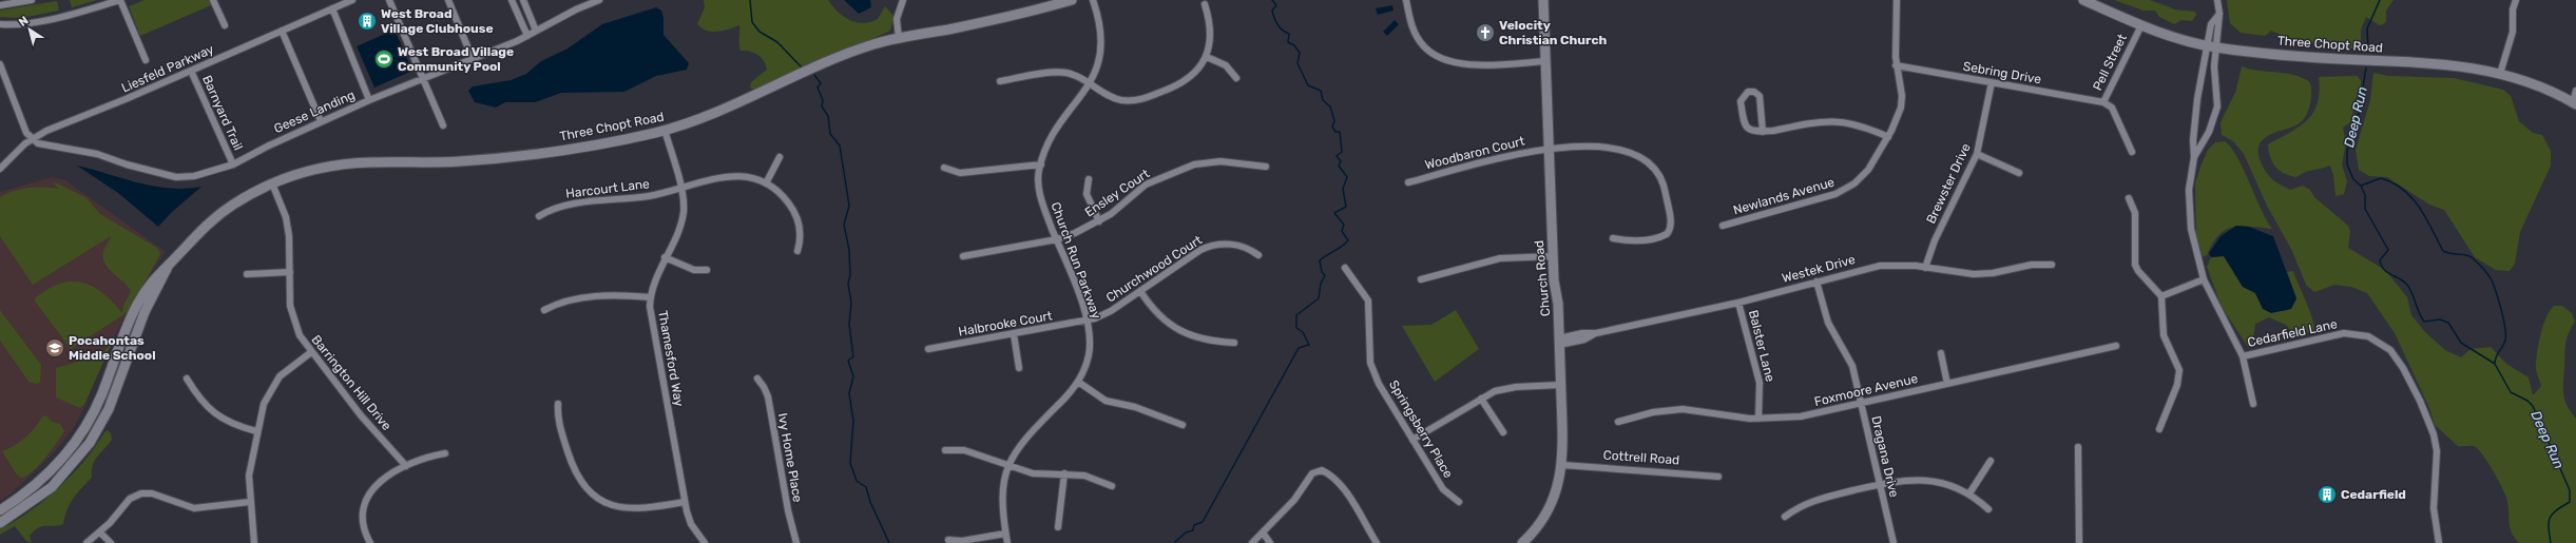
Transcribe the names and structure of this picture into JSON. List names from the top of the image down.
{
  "streets": {
    "main road": ["Three Chopt Road", "Church Road"],
    "street": [
      "Pell Street",
      "Liesfeld Parkway",
      "Sebring Drive",
      "Geese Landing",
      "Barnyard Trail",
      "Woodbaron Court",
      "Brewster Drive",
      "Harcourt Lane",
      "Ensley Court",
      "Newlands Avenue",
      "Church Run Parkway",
      "Churchwood Court",
      "Westek Drive",
      "Halbrooke Court",
      "Cedarfield Lane",
      "Balster Lane",
      "Thamesford Way",
      "Barrington Hill Drive",
      "Foxmoore Avenue",
      "Springsberry Place",
      "Dragana Drive",
      "Ivy Home Place",
      "Cottrell Road"
    ]
  },
  "crossings": [
    ["Three Chopt Road", "Pell Street"],
    ["Three Chopt Road", "Thamesford Way"],
    ["Three Chopt Road", "Barrington Hill Drive"],
    ["Pell Street", "Sebring Drive"],
    ["Liesfeld Parkway", "Geese Landing"],
    ["Liesfeld Parkway", "Barnyard Trail"],
    ["Sebring Drive", "Brewster Drive"],
    ["Sebring Drive", "Newlands Avenue"],
    ["Geese Landing", "Barnyard Trail"],
    ["Woodbaron Court", "Church Road"],
    ["Brewster Drive", "Westek Drive"],
    ["Harcourt Lane", "Thamesford Way"],
    ["Ensley Court", "Church Run Parkway"],
    ["Church Run Parkway", "Churchwood Court"],
    ["Church Run Parkway", "Halbrooke Court"],
    ["Churchwood Court", "Halbrooke Court"],
    ["Westek Drive", "Church Road"],
    ["Westek Drive", "Balster Lane"],
    ["Westek Drive", "Dragana Drive"],
    ["Church Road", "Cottrell Road"],
    ["Balster Lane", "Foxmoore Avenue"],
    ["Foxmoore Avenue", "Dragana Drive"]
  ],
  "water": ["Deep Run"],
  "places": {
    "building": ["West Broad Village Clubhouse", "Cedarfield"],
    "church": ["Velocity Christian Church"],
    "sports": ["West Broad Village Community Pool"],
    "school or university": ["Pocahontas Middle School"]
  },
  "north": "top left"
}
